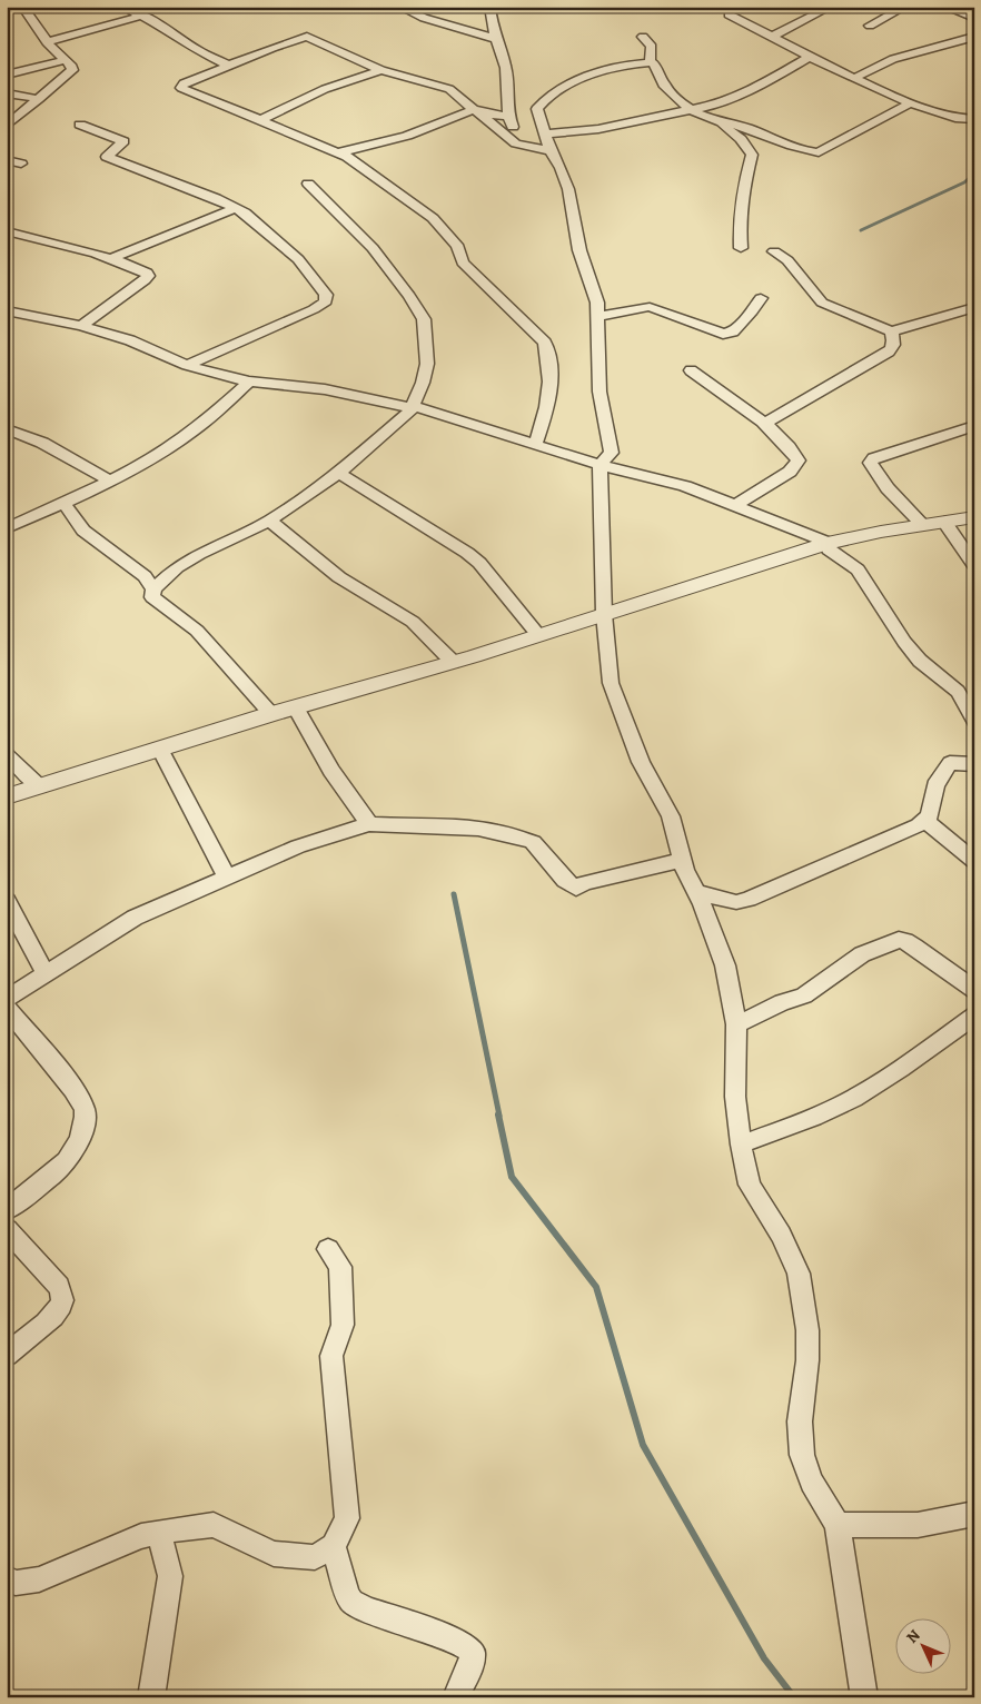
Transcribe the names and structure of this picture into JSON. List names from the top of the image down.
{
  "north": "top left"
}
